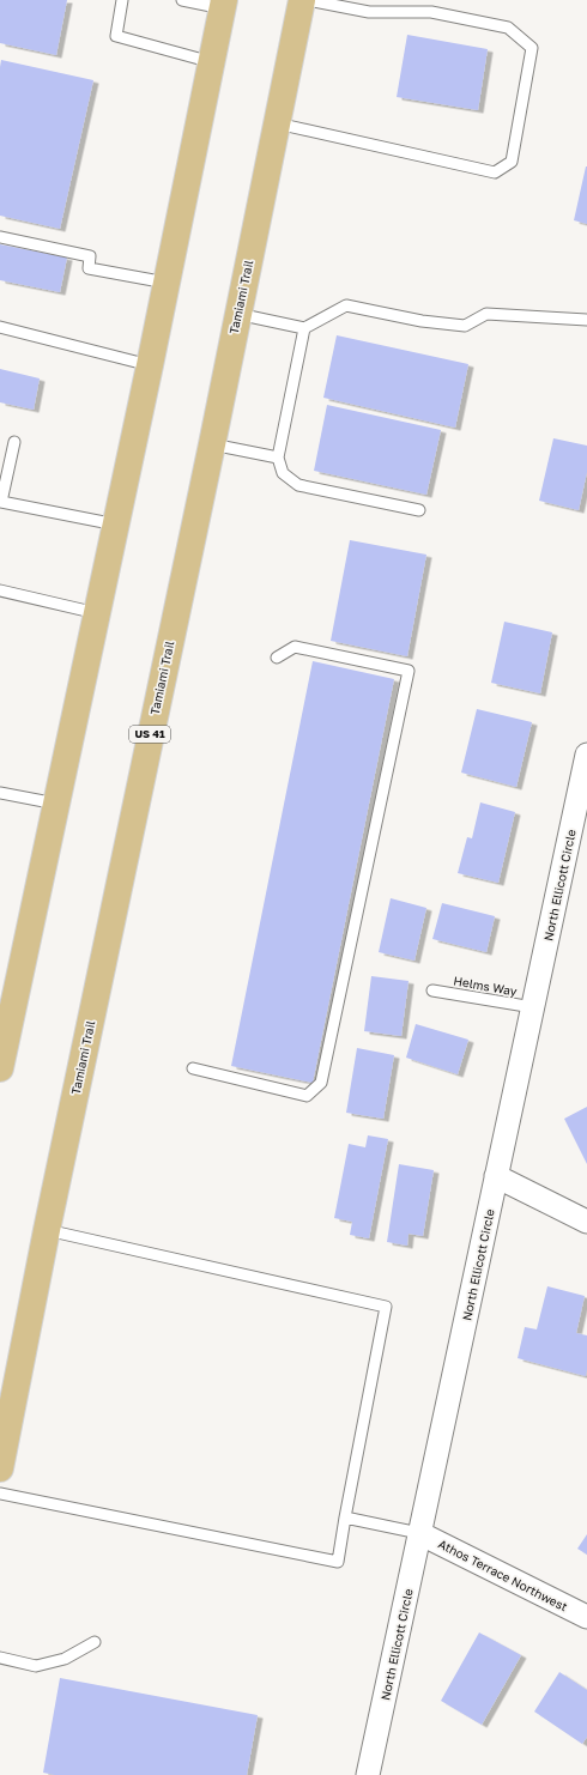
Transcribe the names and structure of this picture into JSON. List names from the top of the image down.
{
  "streets": {
    "main road": ["Tamiami Trail", "US 41"],
    "street": ["North Ellicott Circle", "Athos Terrace Northwest"],
    "lane": ["Helms Way"]
  },
  "crossings": [
    ["North Ellicott Circle", "Helms Way"],
    ["North Ellicott Circle", "Athos Terrace Northwest"]
  ]
}
